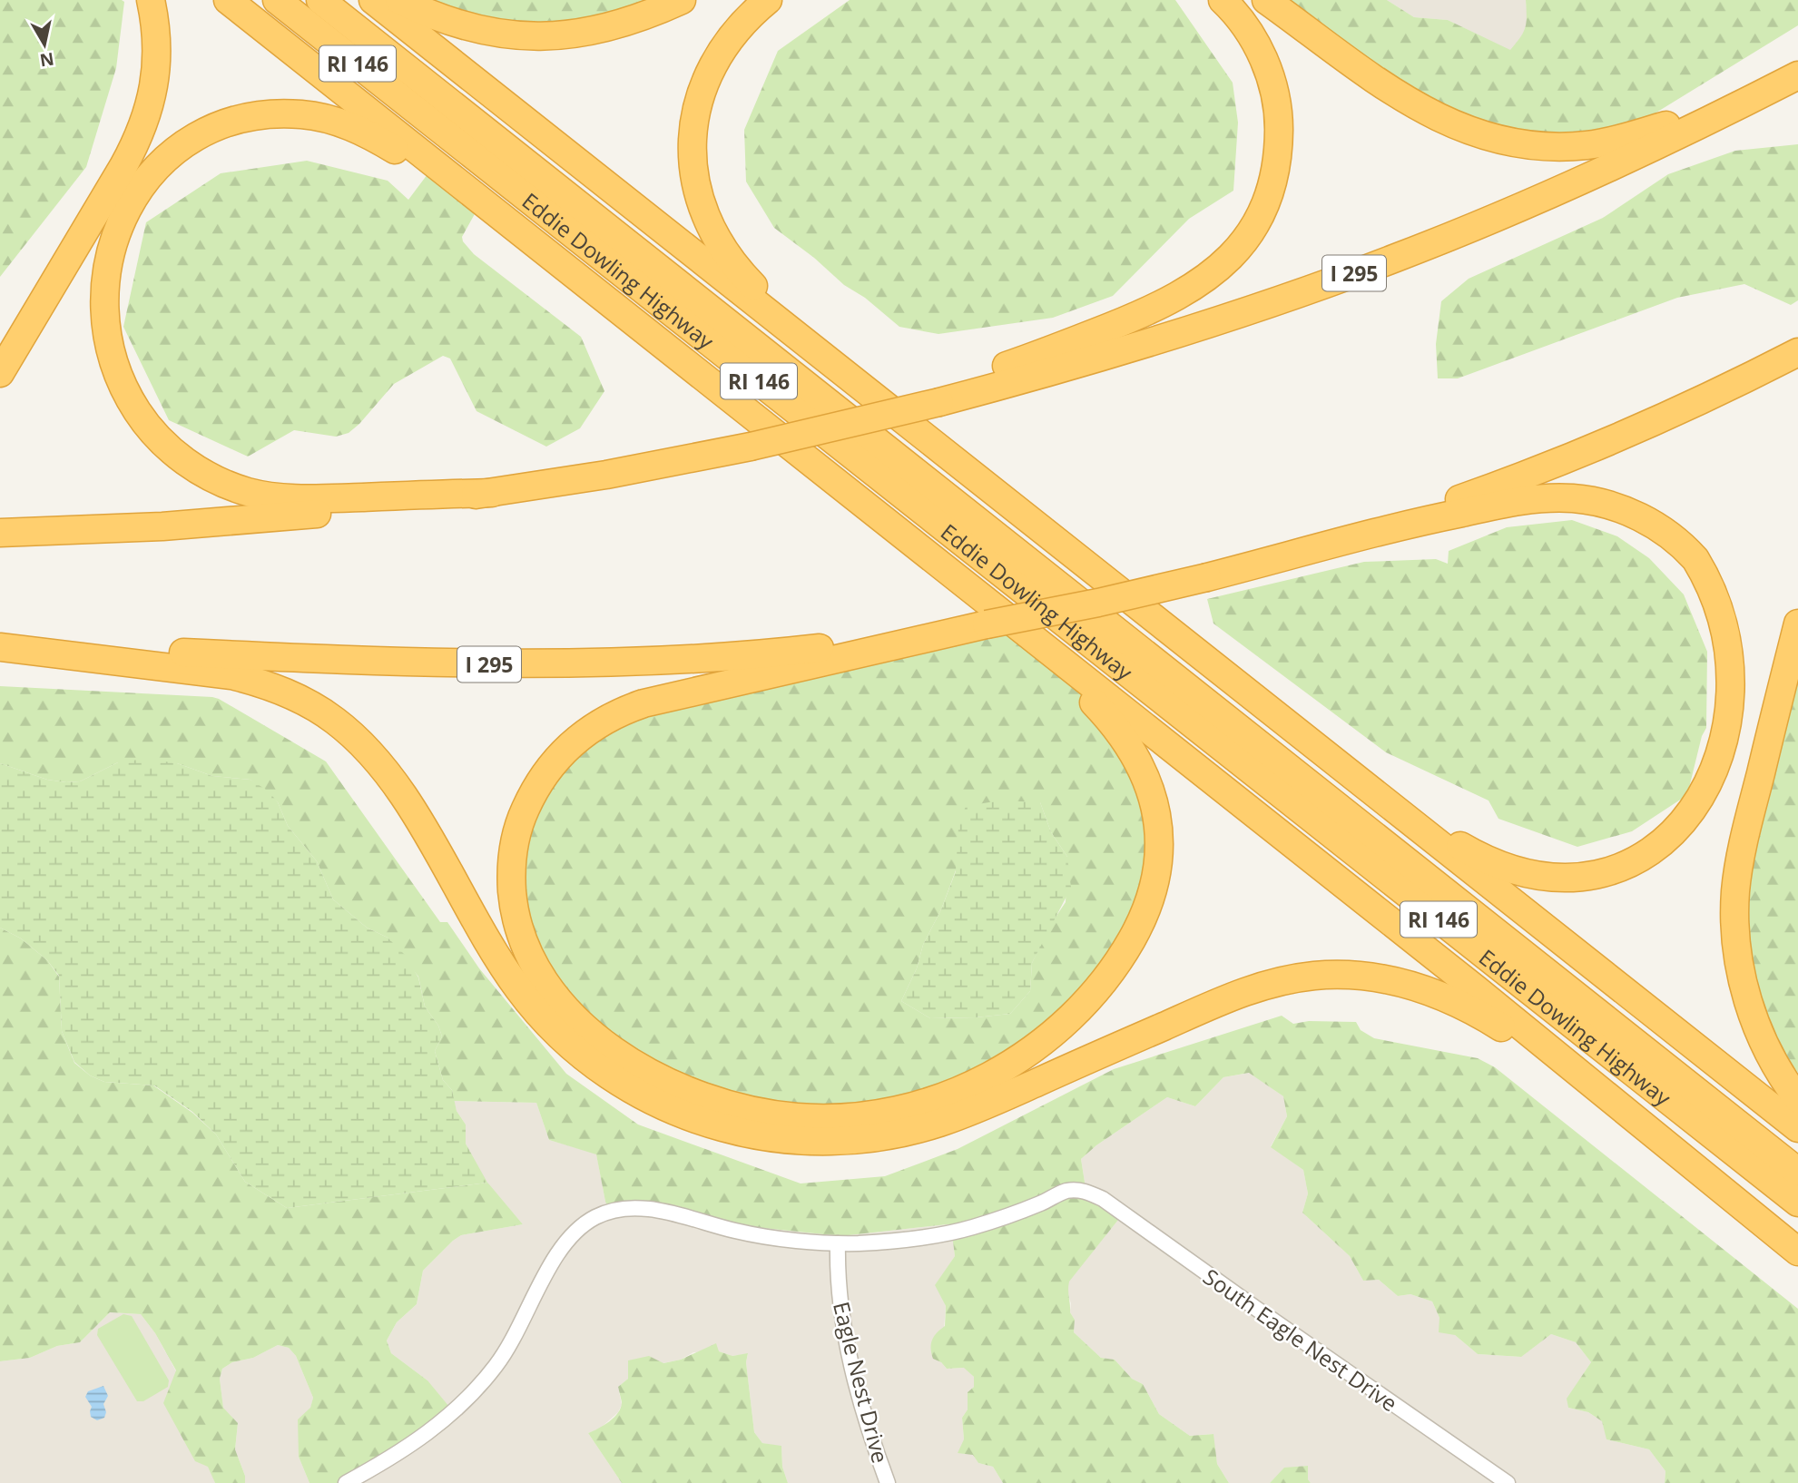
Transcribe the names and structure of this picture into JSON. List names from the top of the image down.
{
  "streets": {
    "highway": ["RI 146", "Eddie Dowling Highway", "I 295"],
    "street": ["South Eagle Nest Drive", "Eagle Nest Drive"]
  },
  "crossings": [
    ["South Eagle Nest Drive", "Eagle Nest Drive"]
  ],
  "north": "bottom"
}
